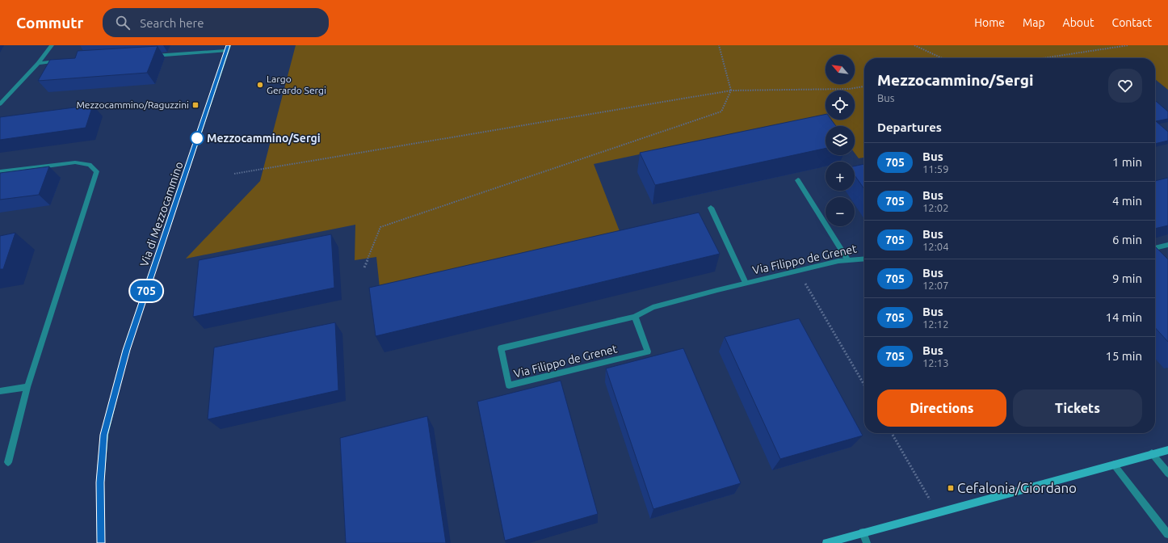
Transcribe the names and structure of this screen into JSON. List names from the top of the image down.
{
  "streets": {
    "street": ["Via di Mezzocammino", "Via Filippo de Grenet"]
  },
  "places": {
    "other": ["Largo Gerardo Sergi", "Mezzocammino/Sergi"],
    "transit": ["Mezzocammino/Raguzzini", "Cefalonia/Giordano"]
  },
  "lines": ["bus line 705"],
  "north": "top left",
  "page": {
    "header": "Commutr",
    "search": "Search here",
    "nav": [
      "Home",
      "Map",
      "About",
      "Contact"
    ],
    "on_map": "705",
    "map_buttons": ["+", "−"],
    "heading": [
      ["Mezzocammino/Sergi", "Bus"],
      "Departures"
    ],
    "list": [
      {
        "mark": "705",
        "name": "Bus",
        "note": "11:59",
        "value": "1 min"
      },
      {
        "mark": "705",
        "name": "Bus",
        "note": "12:02",
        "value": "4 min"
      },
      {
        "mark": "705",
        "name": "Bus",
        "note": "12:04",
        "value": "6 min"
      },
      {
        "mark": "705",
        "name": "Bus",
        "note": "12:07",
        "value": "9 min"
      },
      {
        "mark": "705",
        "name": "Bus",
        "note": "12:12",
        "value": "14 min"
      },
      {
        "mark": "705",
        "name": "Bus",
        "note": "12:13",
        "value": "15 min"
      }
    ],
    "buttons": ["Directions", "Tickets"]
  }
}
